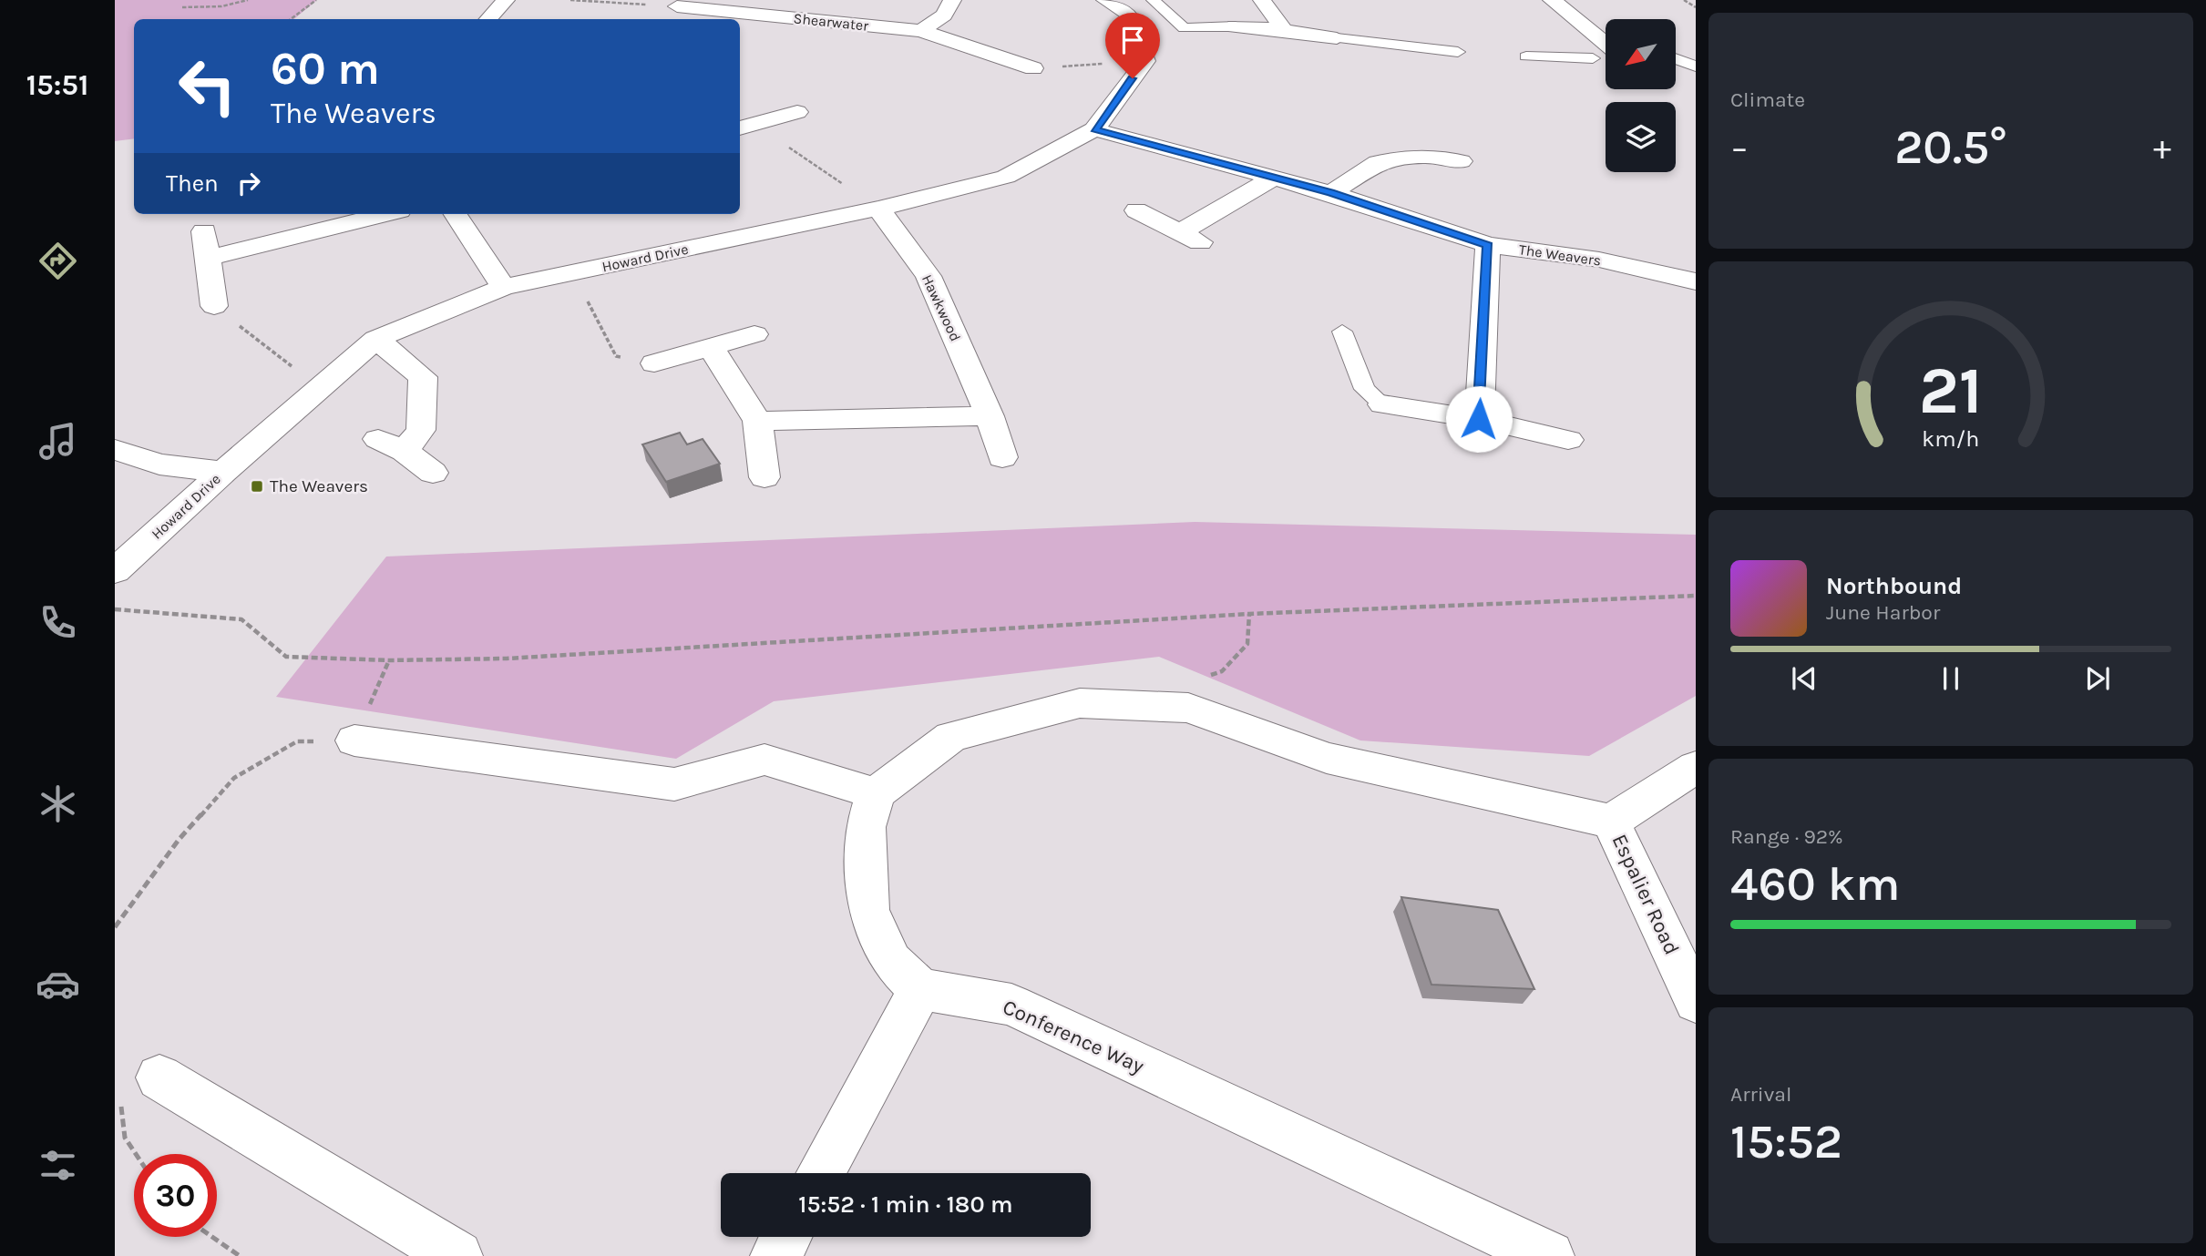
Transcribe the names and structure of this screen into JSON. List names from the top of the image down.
{
  "streets": {
    "street": [
      "Shearwater",
      "The Weavers",
      "Howard Drive",
      "Hawkwood",
      "Espalier Road",
      "Conference Way"
    ]
  },
  "crossings": [
    ["The Weavers", "Howard Drive"],
    ["Howard Drive", "Hawkwood"]
  ],
  "places": {
    "transit": ["The Weavers"]
  },
  "north": "bottom left",
  "page": {
    "tabs": "15:51",
    "tile": [
      "Climate",
      ["Range · 92%", "460 km"],
      ["Arrival", "15:52"]
    ],
    "turn": ["60 m", "The Weavers"],
    "heat": ["−", "20.5°", "+"],
    "then": "Then",
    "song": ["Northbound", "June Harbor"],
    "limit": "30",
    "trip": "15:52 · 1 min · 180 m",
    "gauge": ["21", "km/h"]
  }
}
